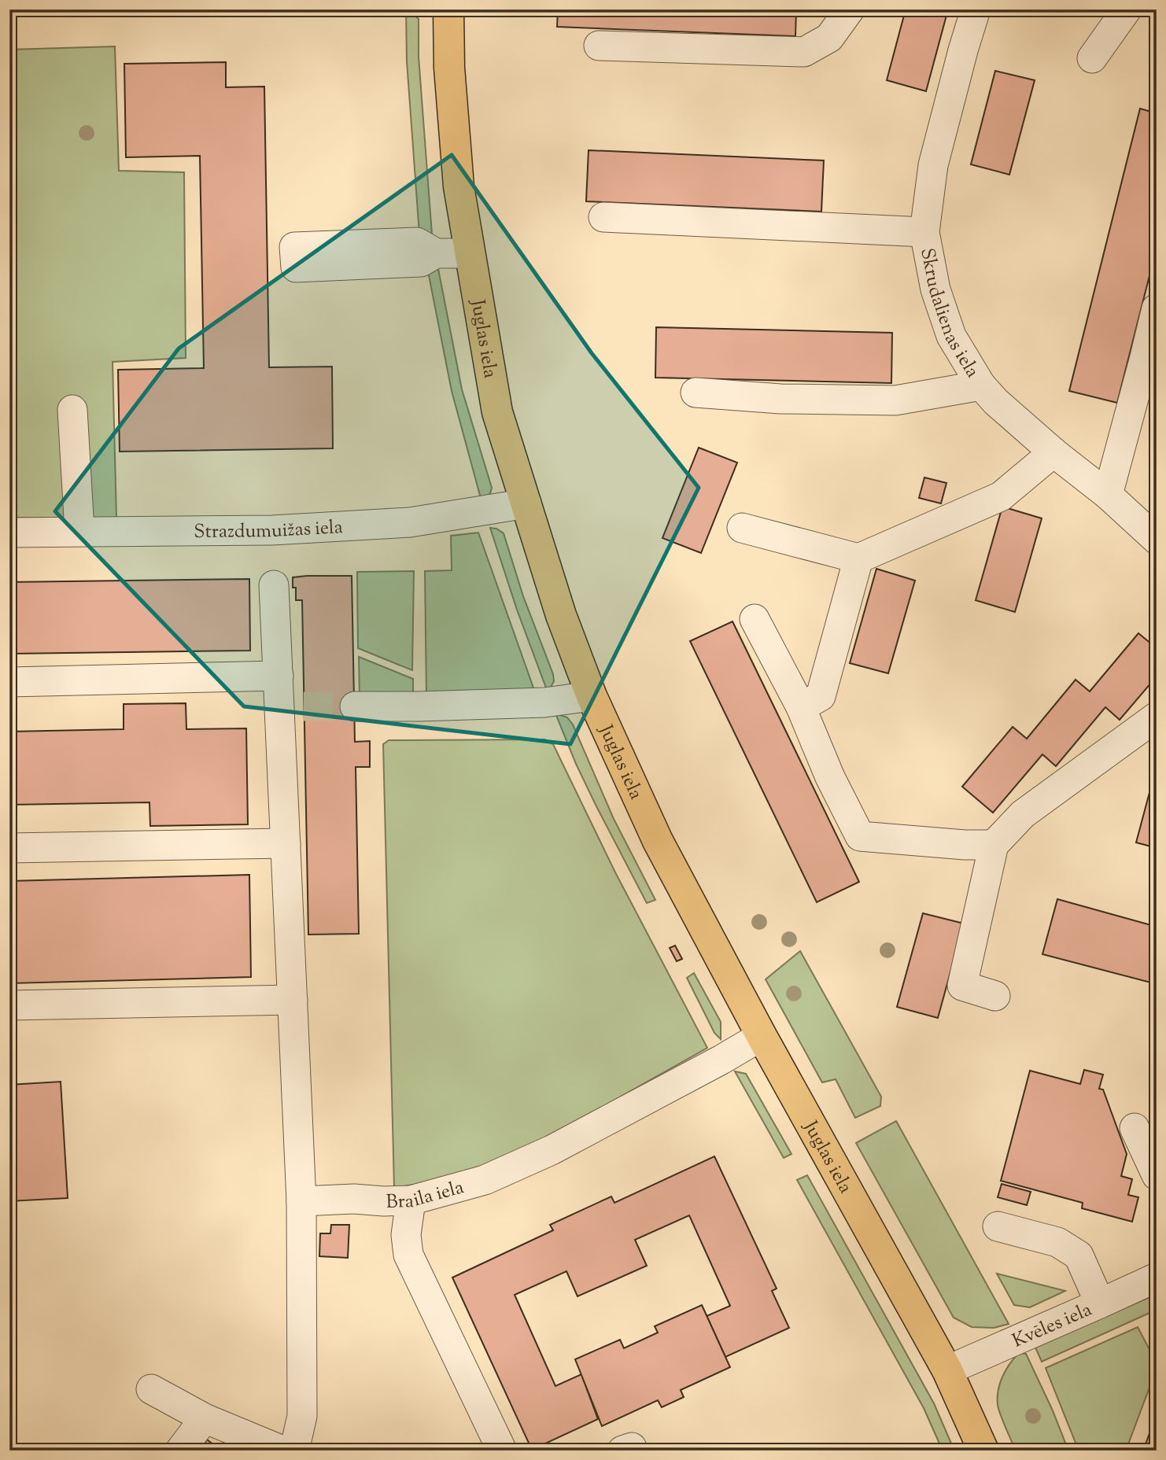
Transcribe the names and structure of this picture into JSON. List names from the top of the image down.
{
  "streets": {
    "main road": ["Juglas iela"],
    "street": [
      "Skrudalienas iela",
      "Strazdumuižas iela",
      "Braila iela",
      "Kvēles iela"
    ]
  },
  "crossings": [
    ["Juglas iela", "Strazdumuižas iela"],
    ["Juglas iela", "Braila iela"],
    ["Juglas iela", "Kvēles iela"]
  ]
}
